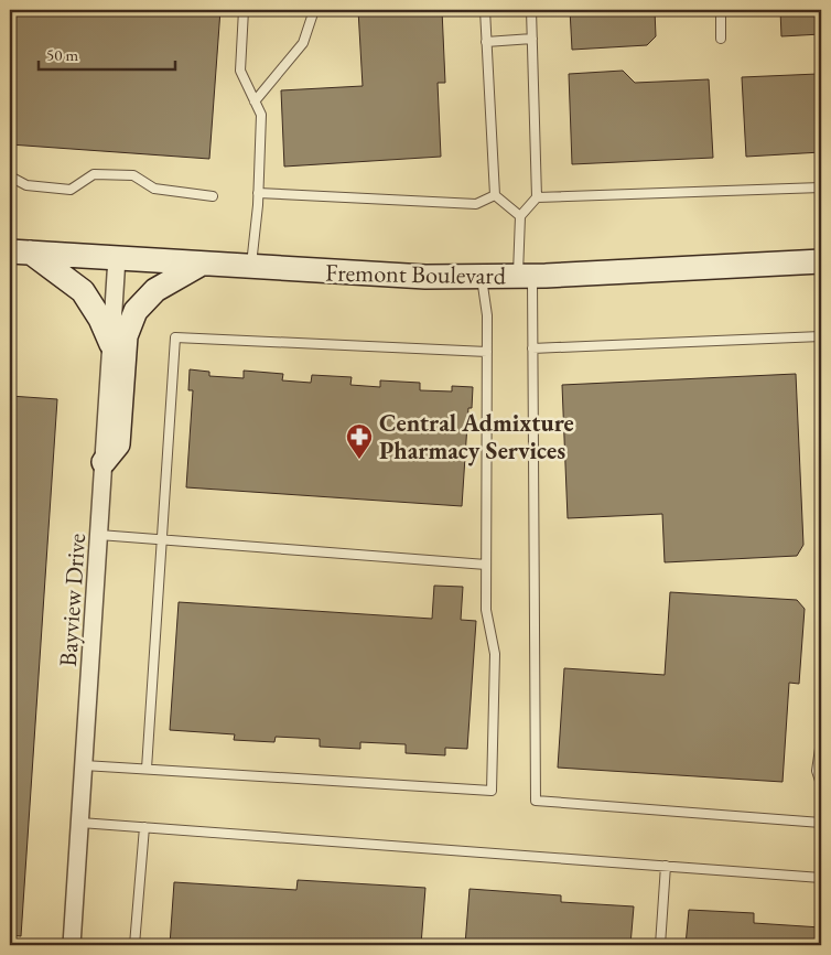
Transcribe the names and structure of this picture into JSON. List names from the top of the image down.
{
  "streets": {
    "main road": ["Fremont Boulevard"],
    "street": ["Bayview Drive"]
  },
  "crossings": [
    ["Fremont Boulevard", "Bayview Drive"]
  ],
  "places": {
    "pharmacy": ["Central Admixture Pharmacy Services"]
  },
  "scale_bar": "50 m"
}
